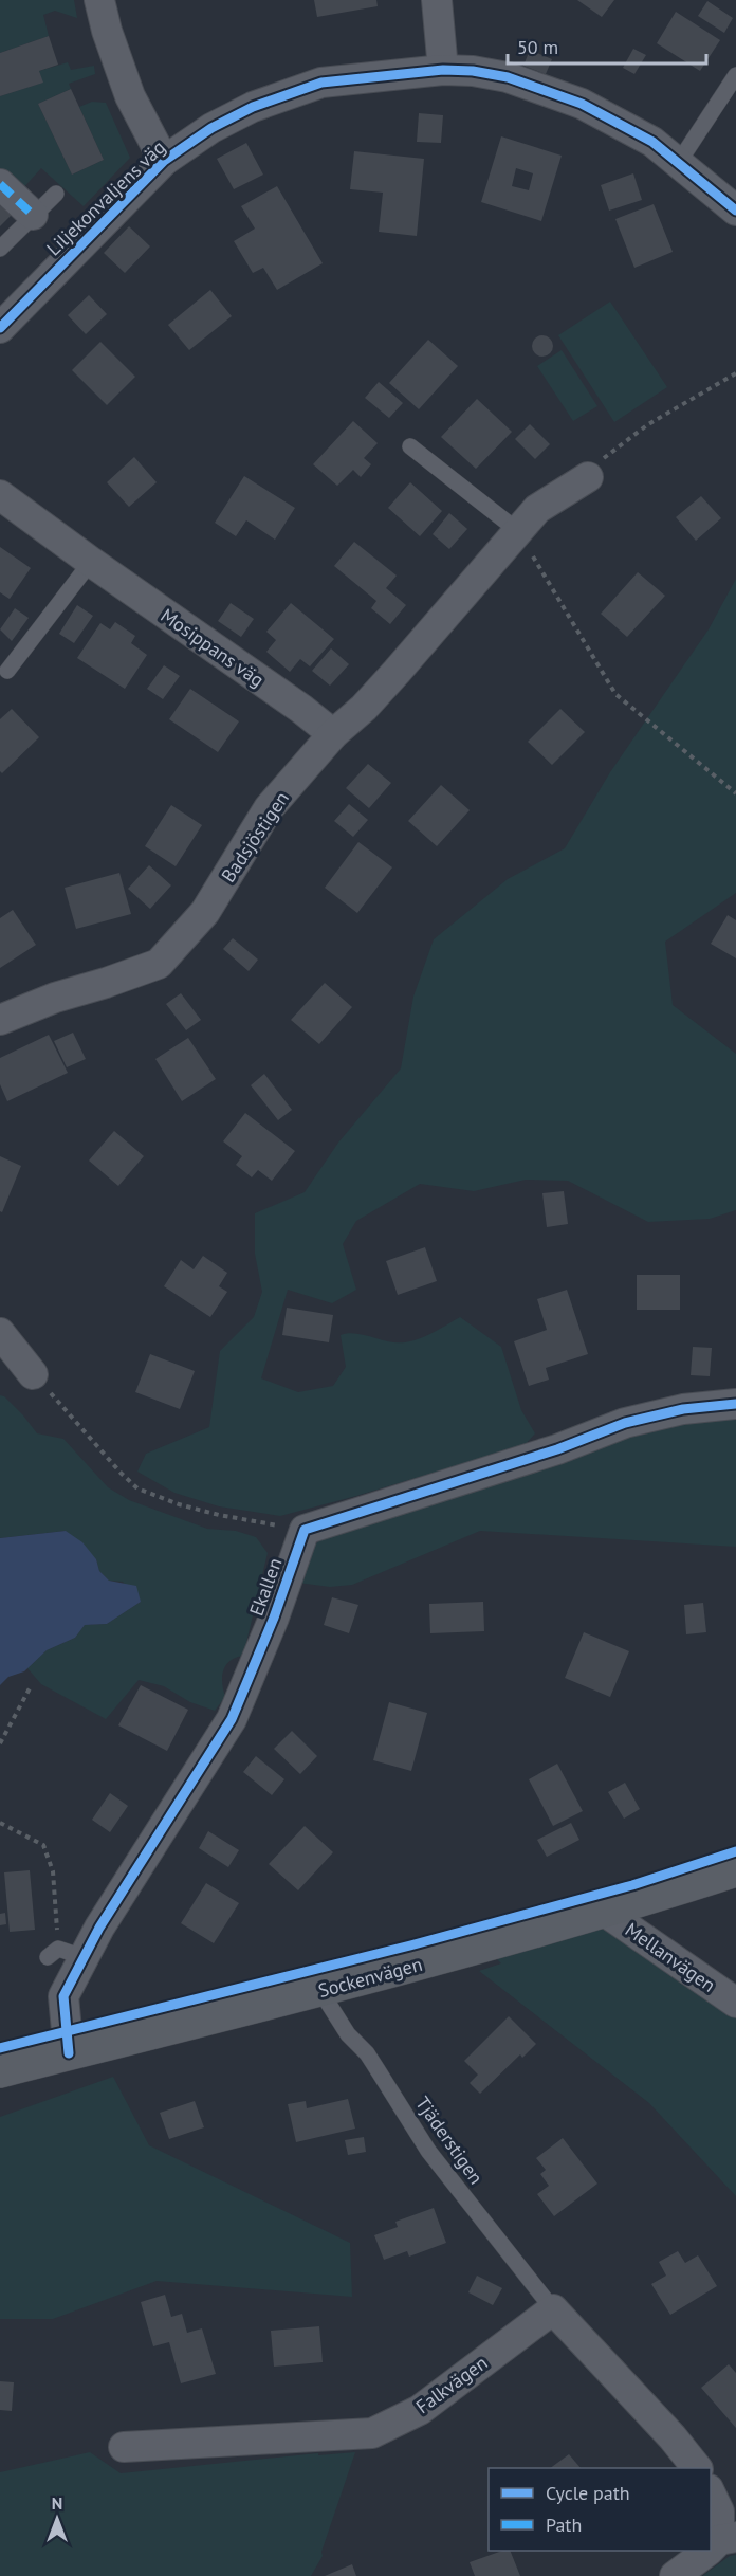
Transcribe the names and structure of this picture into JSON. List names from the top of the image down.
{
  "streets": {
    "street": [
      "Liljekonvaljens väg",
      "Mosippans väg",
      "Badsjöstigen",
      "Ekallen",
      "Mellanvägen",
      "Sockenvägen",
      "Falkvägen"
    ],
    "lane": ["Tjäderstigen"]
  },
  "crossings": [
    ["Mosippans väg", "Badsjöstigen"],
    ["Ekallen", "Sockenvägen"],
    ["Mellanvägen", "Sockenvägen"],
    ["Sockenvägen", "Tjäderstigen"],
    ["Tjäderstigen", "Falkvägen"]
  ],
  "legend": ["Cycle path", "Path"],
  "scale_bar": "50 m",
  "north": "top"
}
